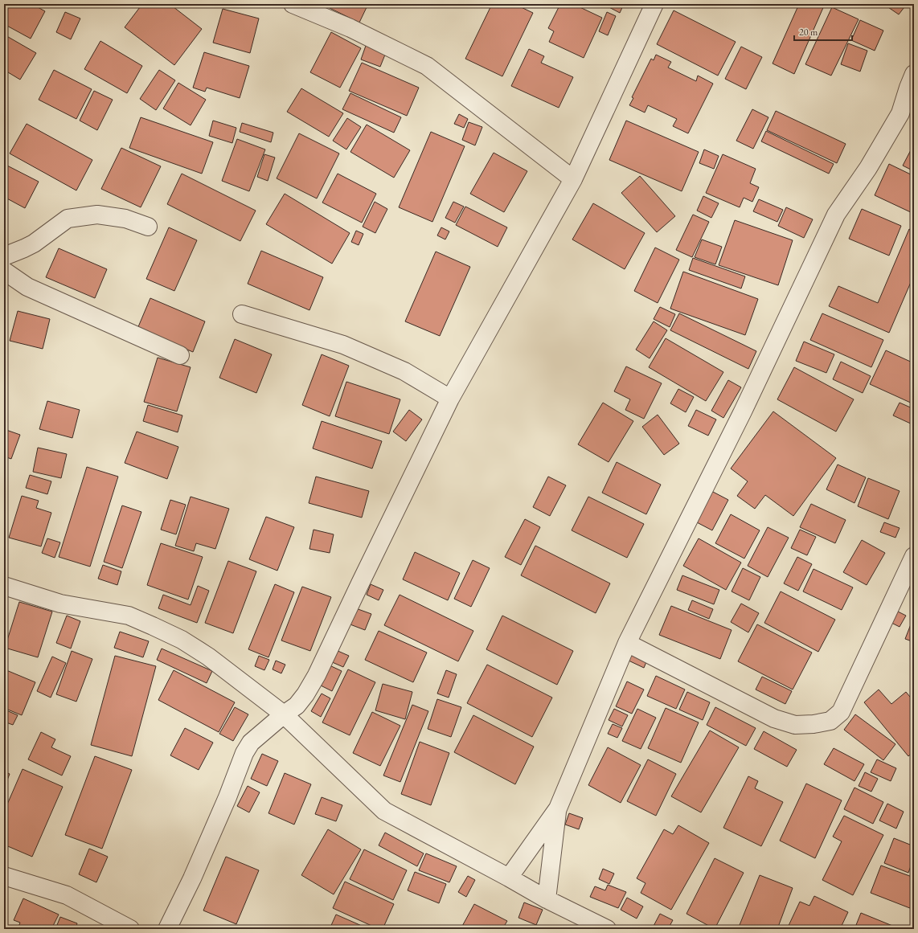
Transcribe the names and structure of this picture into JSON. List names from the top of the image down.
{
  "scale_bar": "20 m"
}
